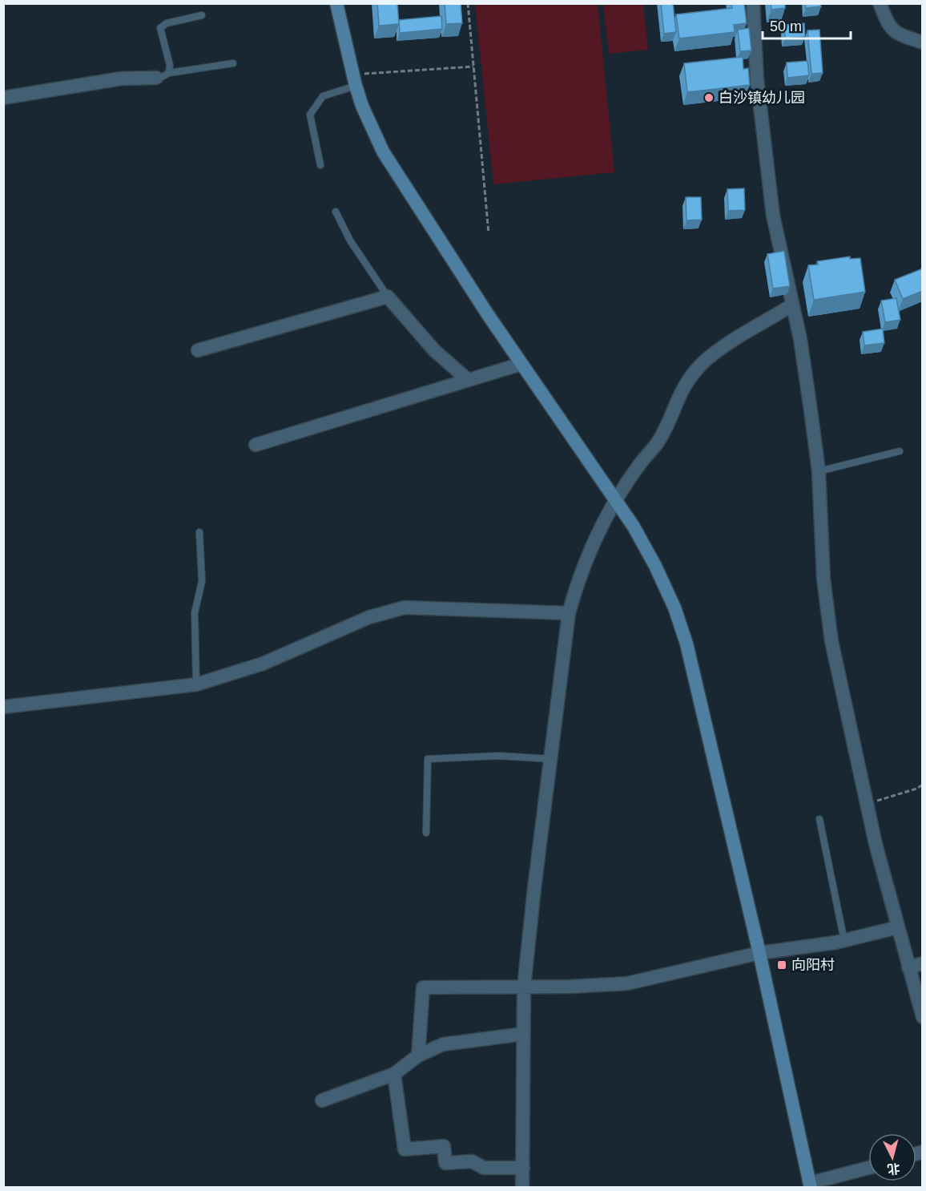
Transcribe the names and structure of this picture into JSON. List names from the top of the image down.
{
  "places": {
    "other": ["白沙镇幼儿园"],
    "transit": ["向阳村"]
  },
  "scale_bar": "50 m",
  "north": "bottom"
}
